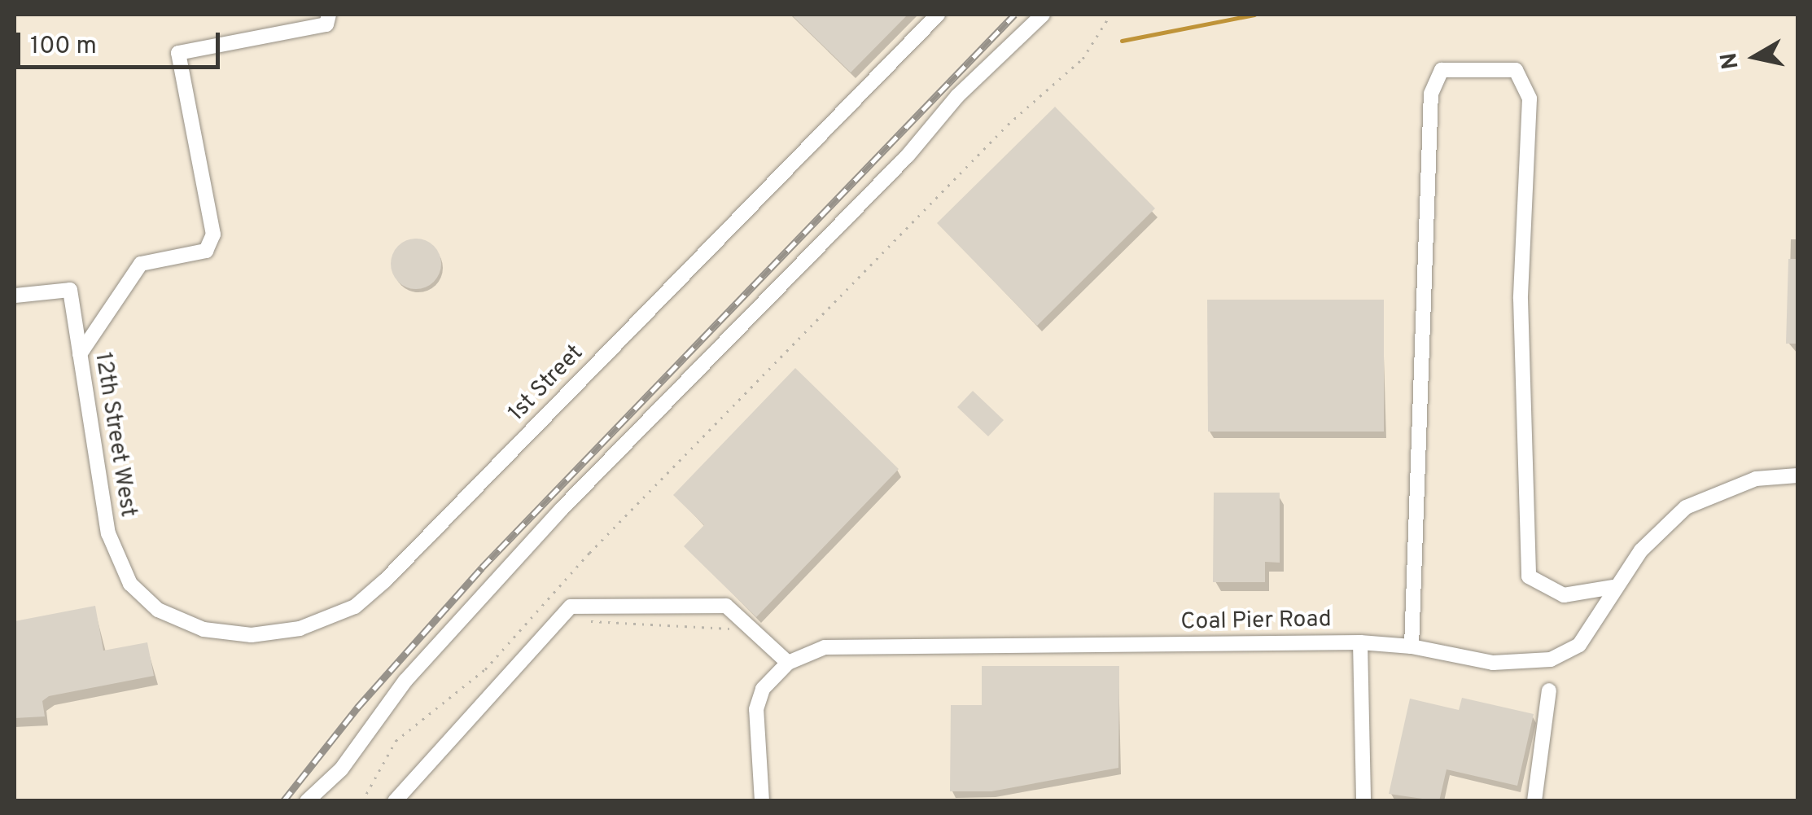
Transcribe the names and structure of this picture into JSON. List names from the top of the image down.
{
  "streets": {
    "street": ["1st Street", "12th Street West", "Coal Pier Road"]
  },
  "crossings": [
    ["1st Street", "12th Street West"]
  ],
  "scale_bar": "100 m",
  "north": "left"
}
